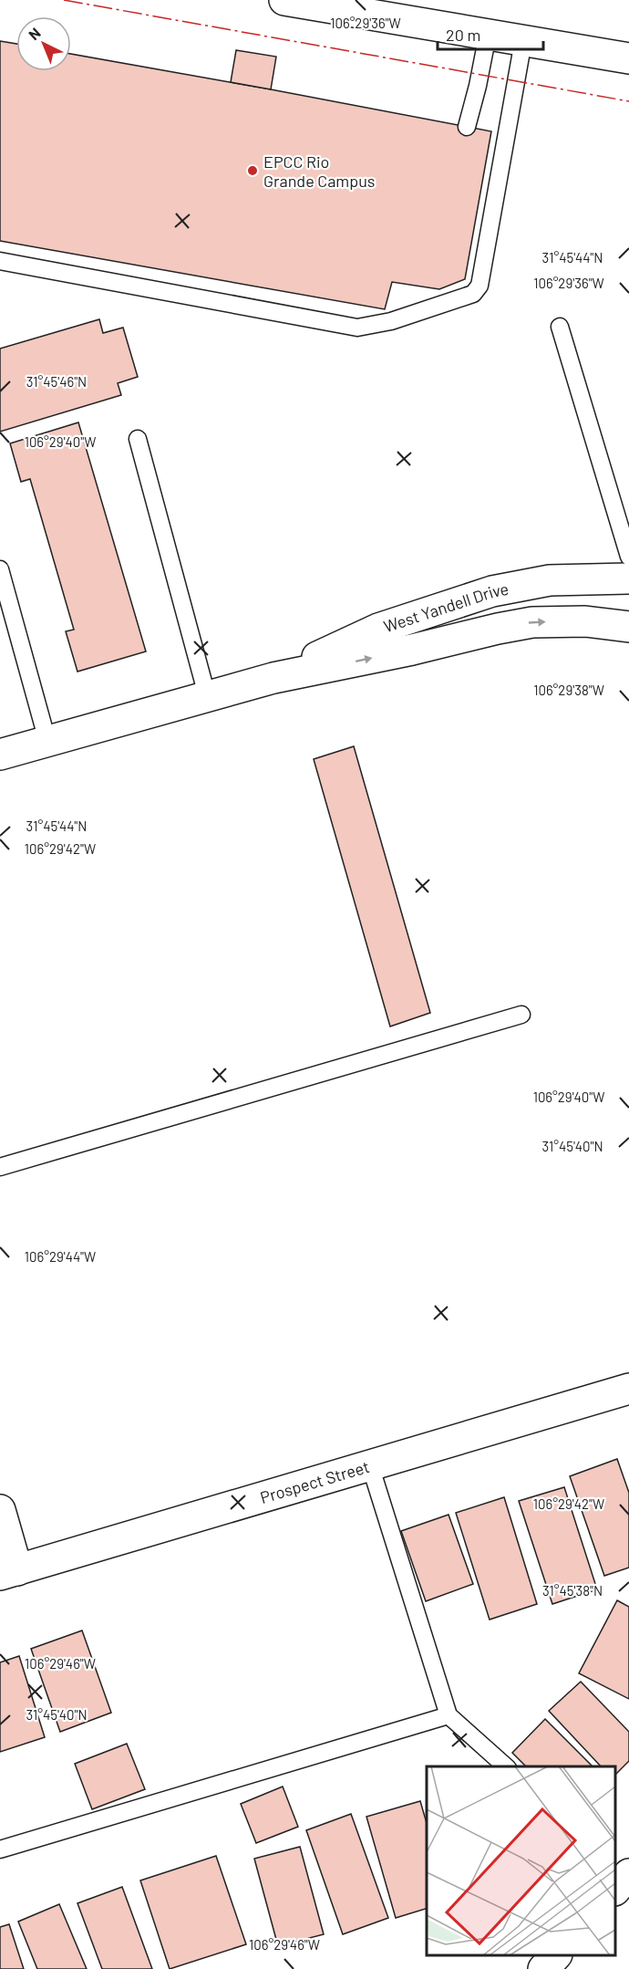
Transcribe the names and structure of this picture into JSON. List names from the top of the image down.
{
  "streets": {
    "street": ["West Yandell Drive", "Prospect Street"]
  },
  "places": ["EPCC Rio Grande Campus"],
  "scale_bar": "20 m",
  "north": "top left",
  "coordinates": [
    "106°29'36\"W",
    "31°45'44\"N",
    "31°45'46\"N",
    "106°29'40\"W",
    "106°29'38\"W",
    "106°29'42\"W",
    "31°45'40\"N",
    "106°29'44\"W",
    "31°45'38\"N",
    "106°29'46\"W"
  ]
}
